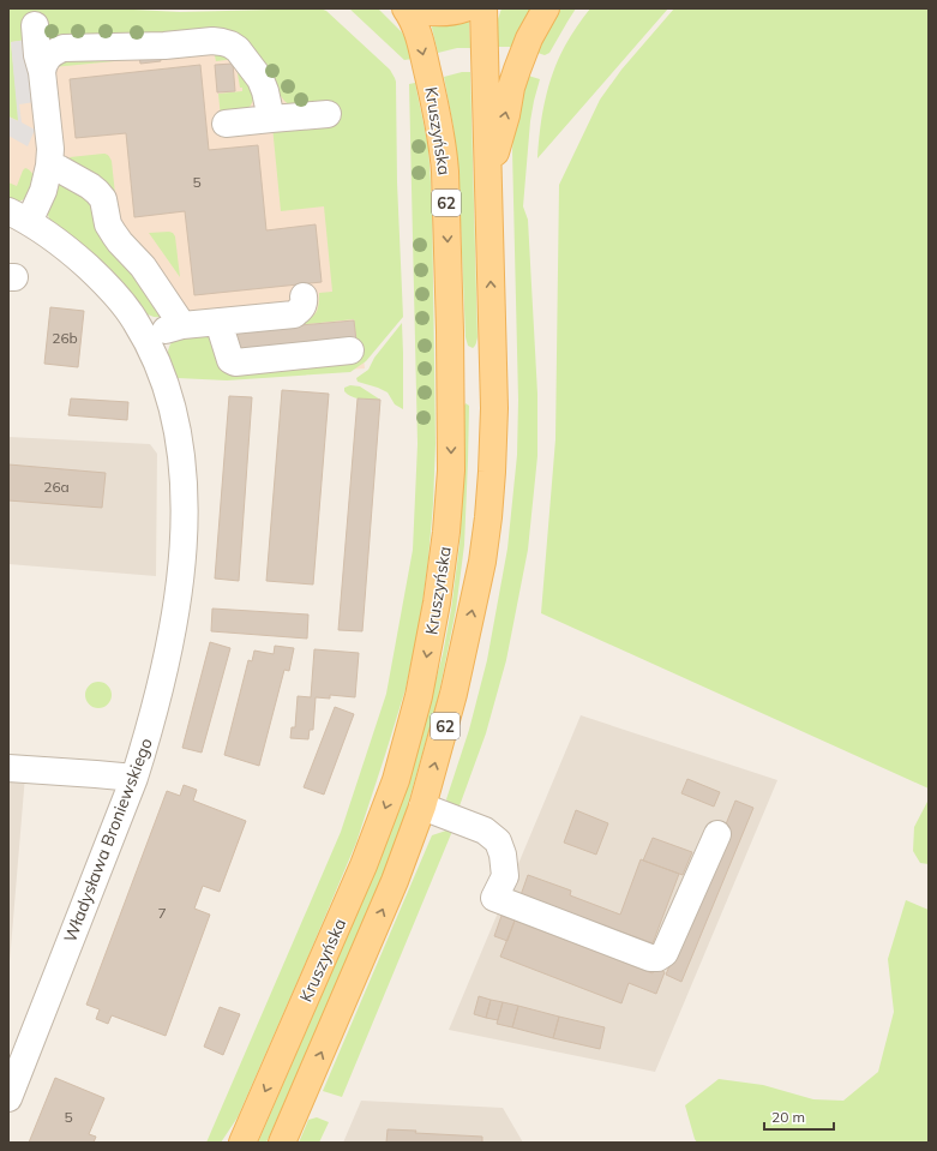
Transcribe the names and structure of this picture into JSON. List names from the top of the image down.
{
  "streets": {
    "main road": ["Kruszyńska", "62"],
    "street": ["Władysława Broniewskiego"]
  },
  "crossings": [
    ["Kruszyńska", "62"]
  ],
  "house_numbers": [
    "5",
    "26b",
    "26a",
    "7",
    "5"
  ],
  "scale_bar": "20 m"
}
